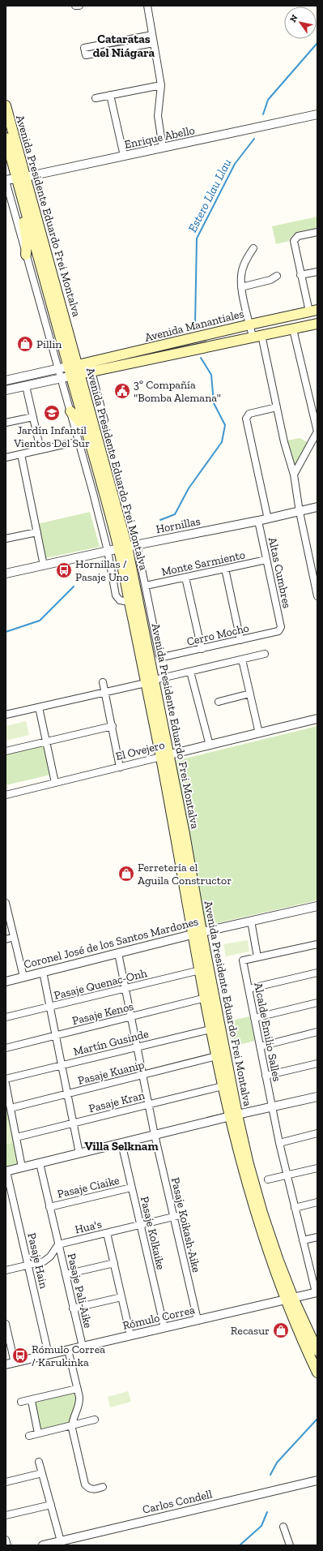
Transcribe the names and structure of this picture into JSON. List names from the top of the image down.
{
  "streets": {
    "main road": ["Avenida Presidente Eduardo Frei Montalva", "Avenida Manantiales"],
    "street": [
      "Enrique Abello",
      "Hornillas",
      "Monte Sarmiento",
      "Altas Cumbres",
      "Cerro Mocho",
      "El Ovejero",
      "Coronel José de los Santos Mardones",
      "Pasaje Quenac-Onh",
      "Pasaje Kenos",
      "Alcalde Emilio Salles",
      "Martín Gusinde",
      "Pasaje Kuanip",
      "Pasaje Kran",
      "Pasaje Ciaike",
      "Pasaje Koikash-Aike",
      "Hua's",
      "Pasaje Kolkaike",
      "Pasaje Hain",
      "Pasaje Pali-Aike",
      "Rómulo Correa",
      "Carlos Condell"
    ]
  },
  "crossings": [
    ["Enrique Abello", "Avenida Presidente Eduardo Frei Montalva"],
    ["Avenida Presidente Eduardo Frei Montalva", "Avenida Manantiales"],
    ["Avenida Presidente Eduardo Frei Montalva", "Hornillas"],
    ["Avenida Presidente Eduardo Frei Montalva", "Monte Sarmiento"],
    ["Avenida Presidente Eduardo Frei Montalva", "Cerro Mocho"],
    ["Avenida Presidente Eduardo Frei Montalva", "El Ovejero"],
    ["Avenida Presidente Eduardo Frei Montalva", "Coronel José de los Santos Mardones"],
    ["Avenida Presidente Eduardo Frei Montalva", "Pasaje Quenac-Onh"],
    ["Avenida Presidente Eduardo Frei Montalva", "Pasaje Kenos"],
    ["Avenida Presidente Eduardo Frei Montalva", "Martín Gusinde"],
    ["Avenida Presidente Eduardo Frei Montalva", "Pasaje Kuanip"],
    ["Avenida Presidente Eduardo Frei Montalva", "Pasaje Kran"],
    ["Avenida Presidente Eduardo Frei Montalva", "Rómulo Correa"],
    ["Hornillas", "Altas Cumbres"],
    ["Monte Sarmiento", "Altas Cumbres"],
    ["Altas Cumbres", "Cerro Mocho"],
    ["Coronel José de los Santos Mardones", "Pasaje Koikash-Aike"],
    ["Pasaje Quenac-Onh", "Pasaje Koikash-Aike"],
    ["Pasaje Kenos", "Pasaje Koikash-Aike"],
    ["Alcalde Emilio Salles", "Rómulo Correa"],
    ["Martín Gusinde", "Pasaje Koikash-Aike"],
    ["Pasaje Kuanip", "Pasaje Koikash-Aike"],
    ["Pasaje Kran", "Pasaje Koikash-Aike"],
    ["Pasaje Ciaike", "Pasaje Kolkaike"],
    ["Pasaje Ciaike", "Pasaje Pali-Aike"],
    ["Pasaje Koikash-Aike", "Hua's"],
    ["Pasaje Koikash-Aike", "Rómulo Correa"],
    ["Hua's", "Pasaje Kolkaike"],
    ["Hua's", "Pasaje Pali-Aike"],
    ["Pasaje Kolkaike", "Rómulo Correa"],
    ["Pasaje Hain", "Rómulo Correa"],
    ["Pasaje Pali-Aike", "Rómulo Correa"]
  ],
  "districts": ["Cataratas del Niágara", "Villa Selknam"],
  "water": ["Estero Llau Llau"],
  "places": {
    "shop": ["Pillin", "Ferretería el Aguila Constructor", "Recasur"],
    "public building": ["3º Compañía \"Bomba Alemana\""],
    "school or university": ["Jardín Infantil Vientos Del Sur"],
    "bus stop": ["Hornillas / Pasaje Uno", "Rómulo Correa / Karukinka"]
  },
  "north": "top left"
}
